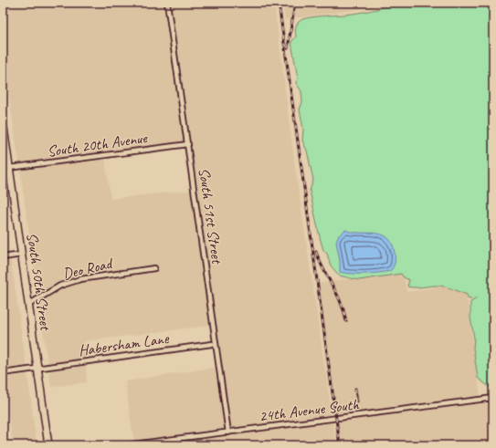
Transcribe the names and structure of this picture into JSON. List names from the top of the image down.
{
  "streets": {
    "main road": ["South 50th Street"],
    "street": [
      "South 20th Avenue",
      "South 51st Street",
      "Deo Road",
      "Habersham Lane",
      "24th Avenue South"
    ]
  },
  "crossings": [
    ["South 20th Avenue", "South 51st Street"],
    ["South 20th Avenue", "South 50th Street"],
    ["South 51st Street", "24th Avenue South"],
    ["Deo Road", "South 50th Street"],
    ["South 50th Street", "Habersham Lane"]
  ]
}
